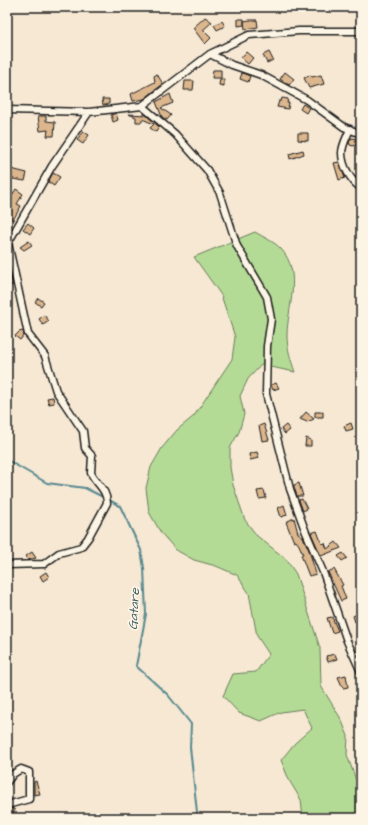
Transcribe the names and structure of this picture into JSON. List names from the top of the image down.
{
  "water": ["Gatare"]
}
